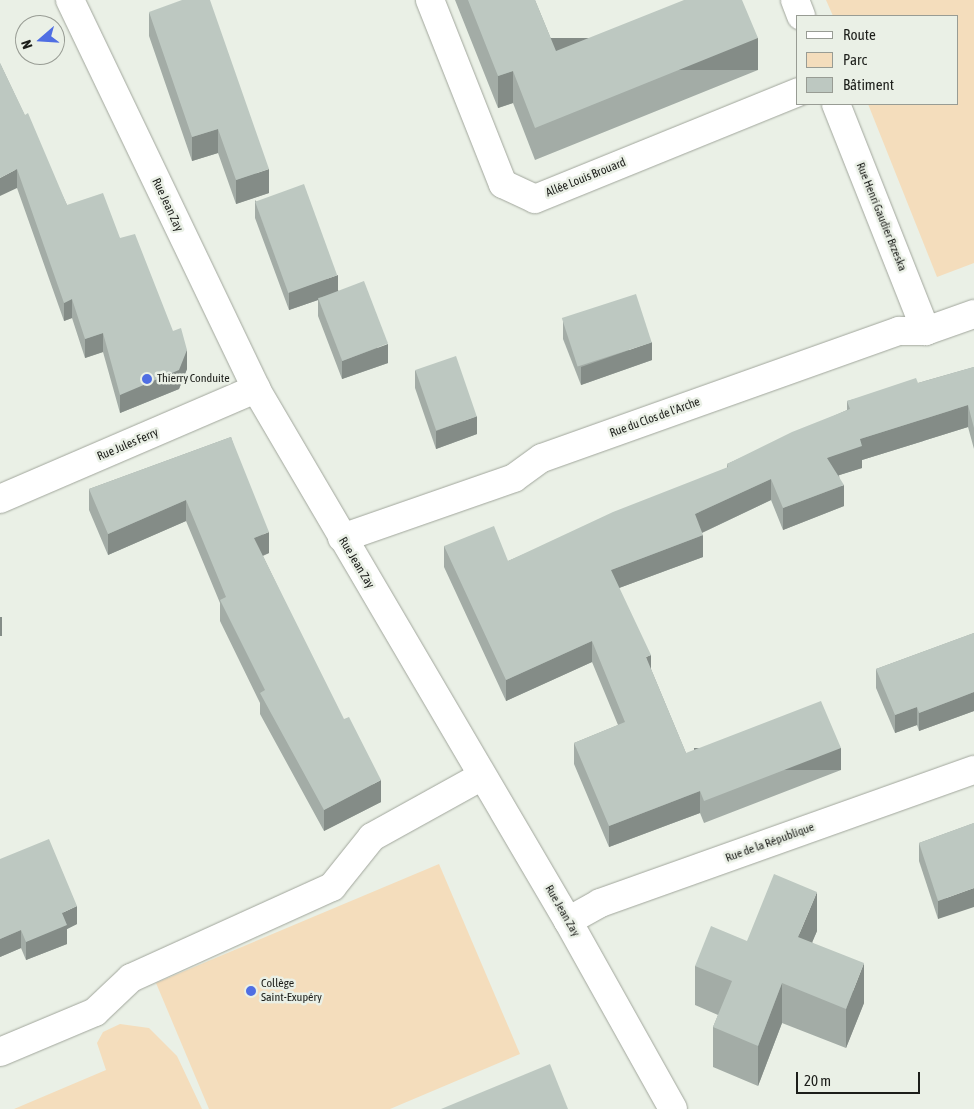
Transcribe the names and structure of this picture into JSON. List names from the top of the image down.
{
  "streets": {
    "street": [
      "Allée Louis Brouard",
      "Rue Jean Zay",
      "Rue Henri Gaudier Brzeska",
      "Rue du Clos de l'Arche",
      "Rue Jules Ferry",
      "Rue de la République"
    ]
  },
  "crossings": [
    ["Rue Jean Zay", "Rue du Clos de l'Arche"],
    ["Rue Jean Zay", "Rue Jules Ferry"],
    ["Rue Jean Zay", "Rue de la République"],
    ["Rue Henri Gaudier Brzeska", "Rue du Clos de l'Arche"]
  ],
  "places": ["Thierry Conduite", "Collège Saint-Exupéry"],
  "legend": ["Route", "Parc", "Bâtiment"],
  "scale_bar": "20 m",
  "north": "left"
}
